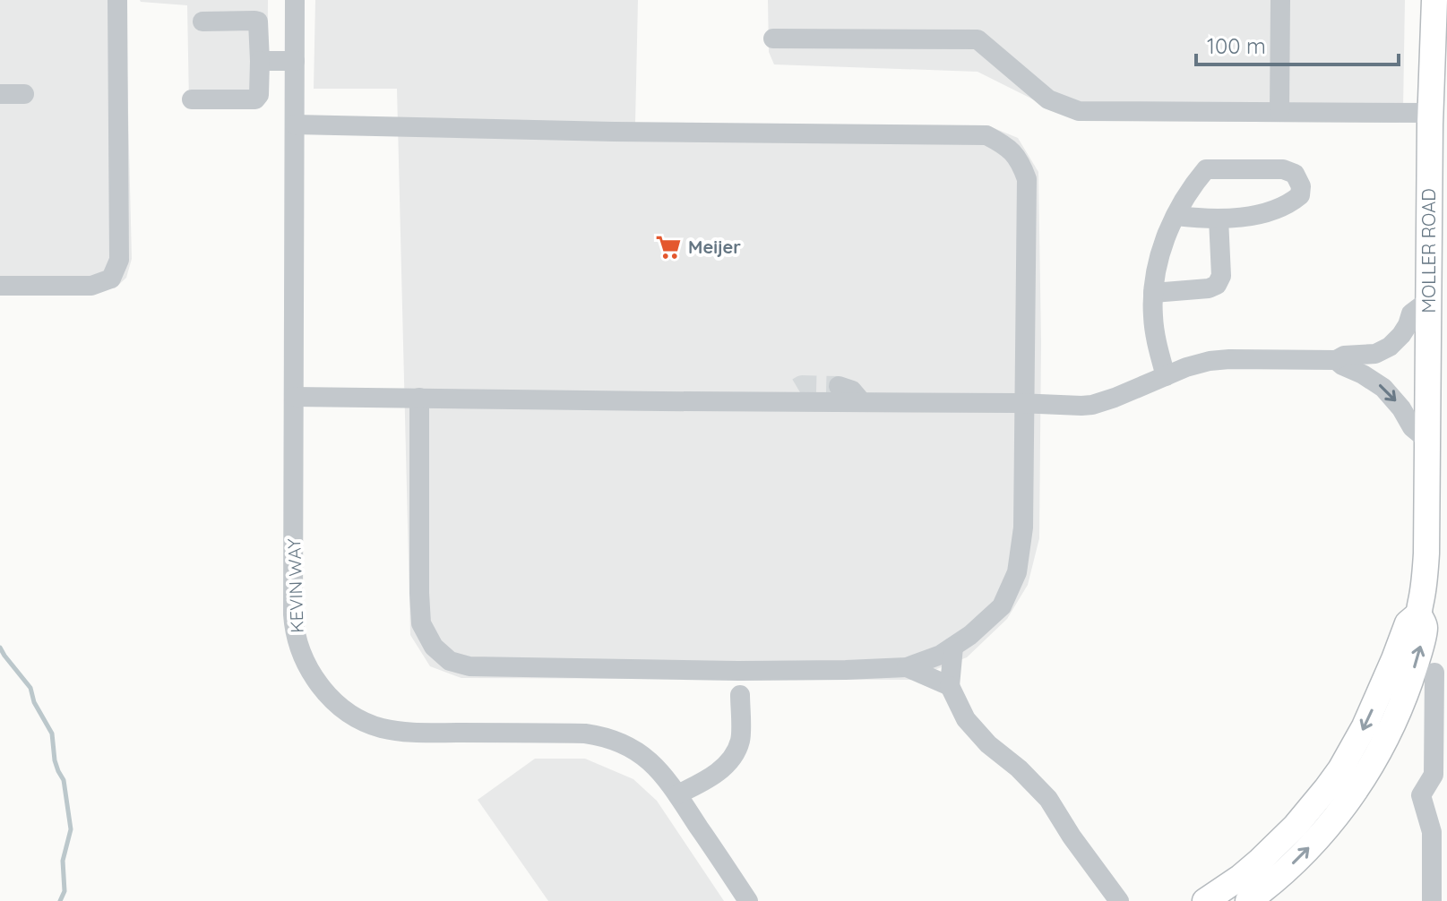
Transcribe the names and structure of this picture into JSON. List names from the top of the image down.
{
  "streets": {
    "main road": ["MOLLER ROAD"],
    "street": ["KEVIN WAY"]
  },
  "places": {
    "supermarket": ["Meijer"]
  },
  "scale_bar": "100 m"
}
